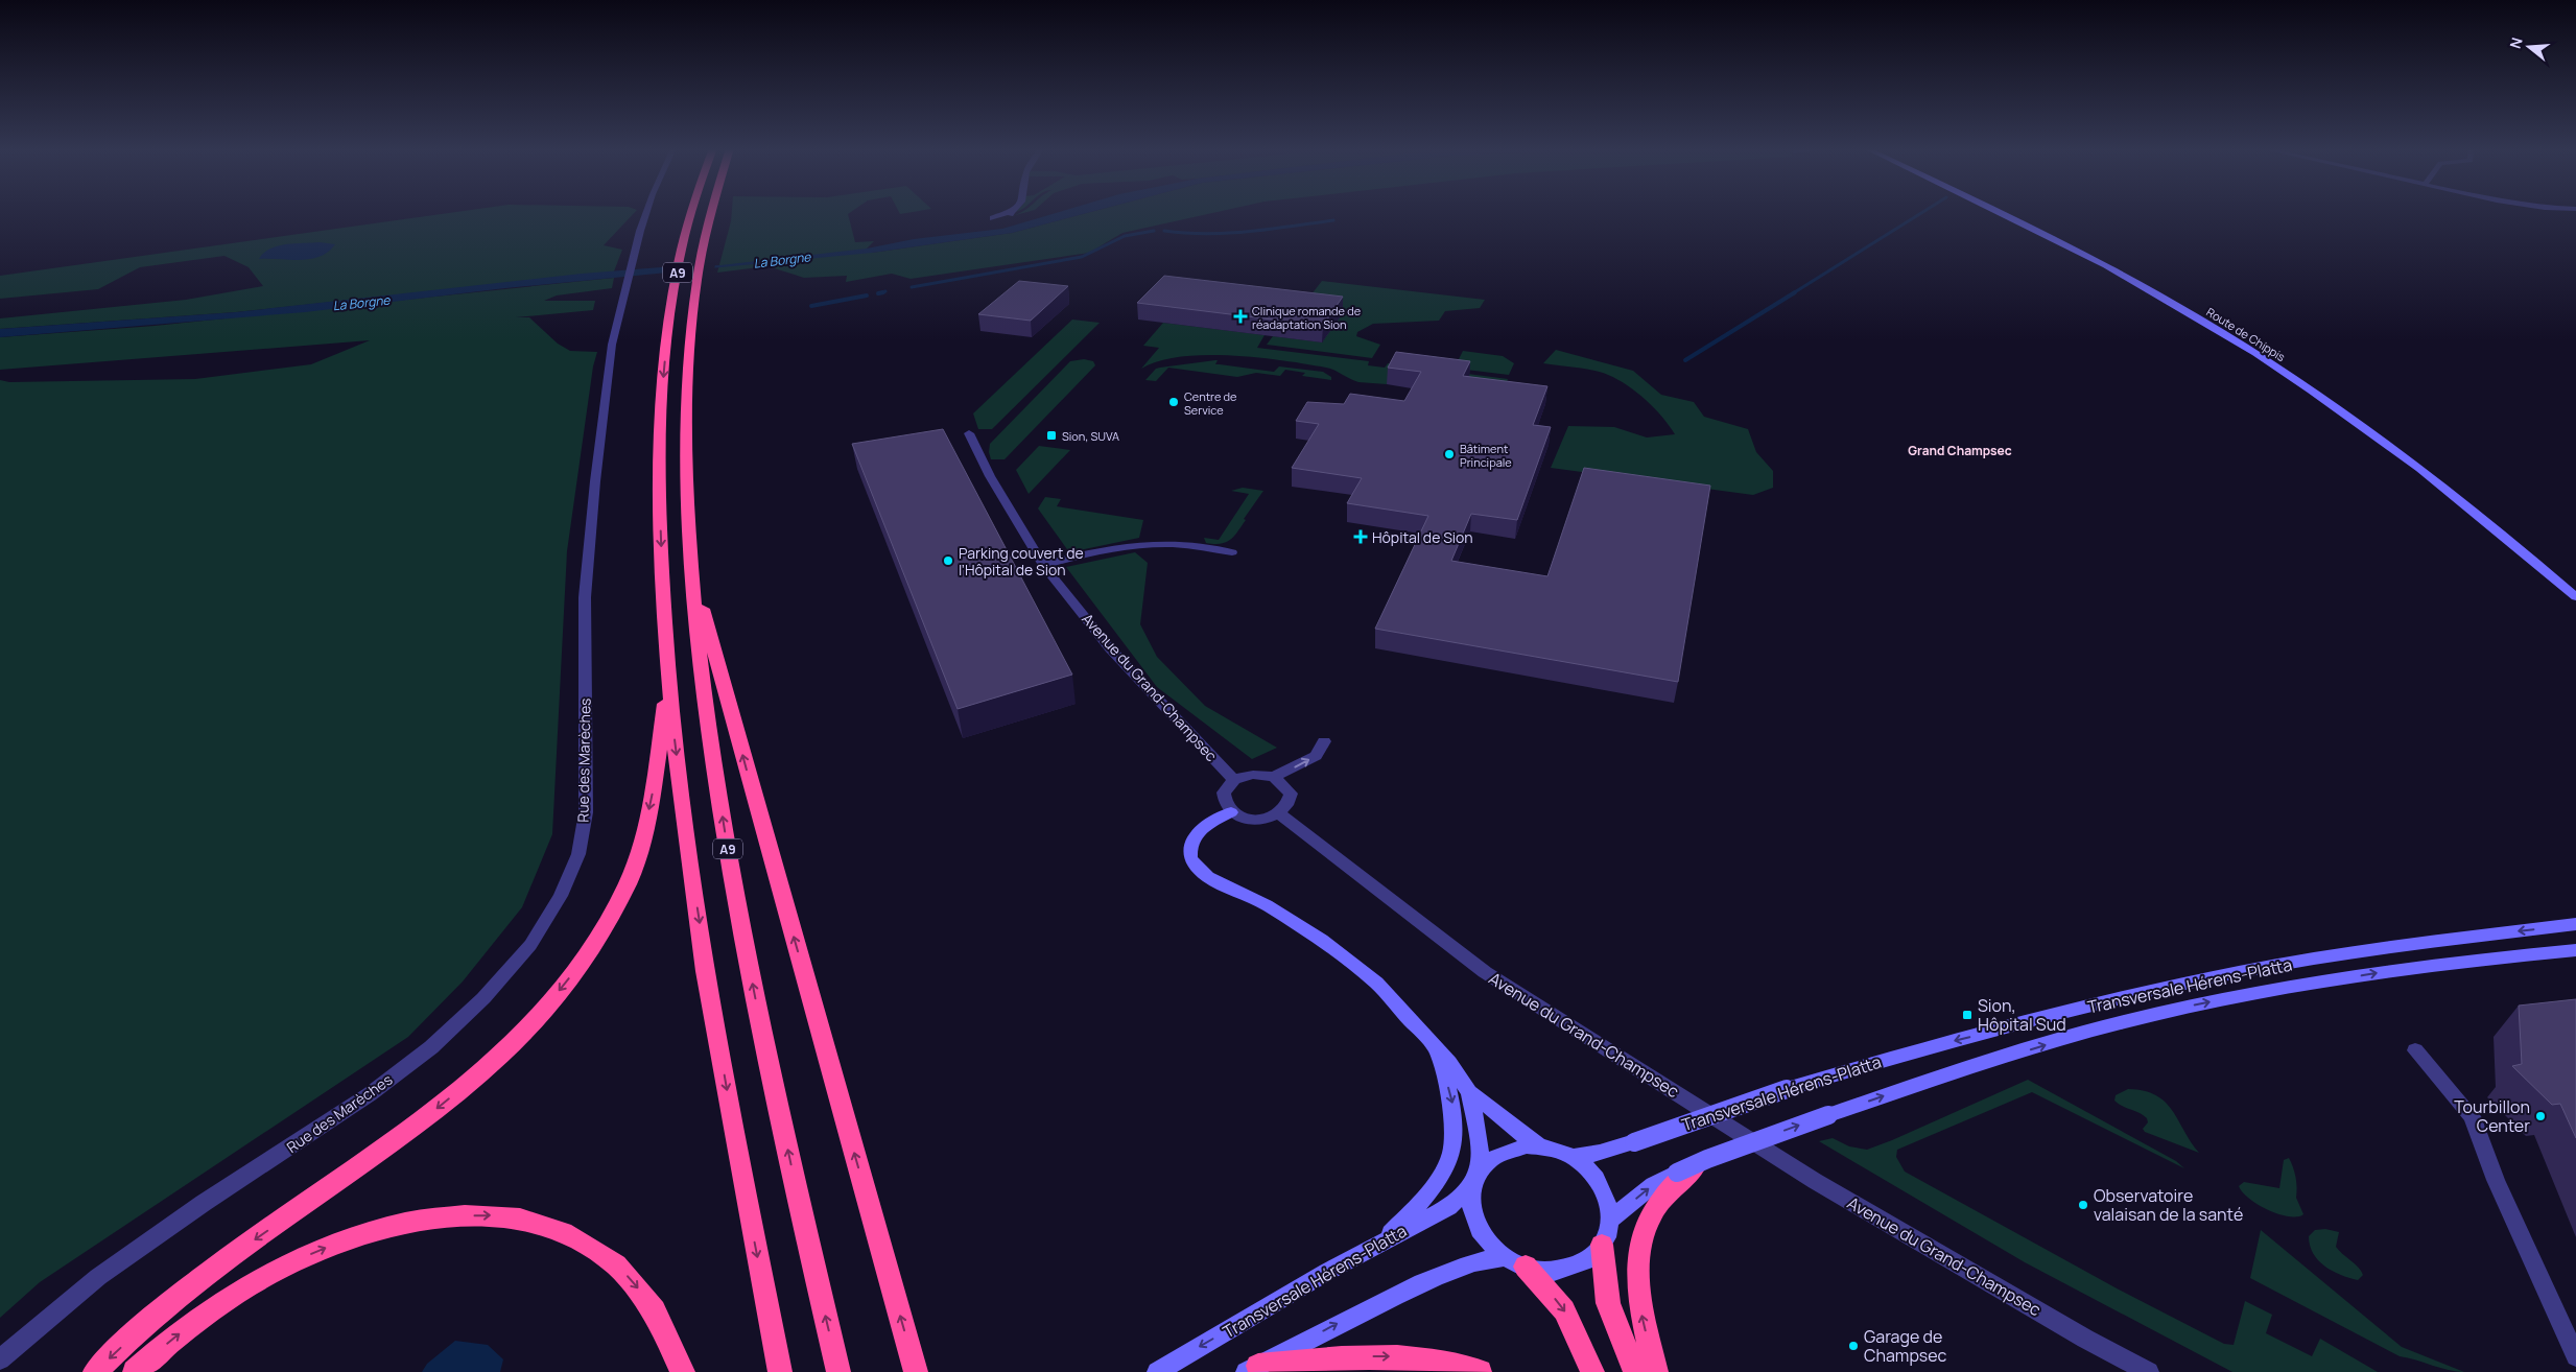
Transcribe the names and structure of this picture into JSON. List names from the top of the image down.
{
  "streets": {
    "highway": ["A9"],
    "main road": ["Route de Chippis", "Transversale Hérens-Platta"],
    "street": ["Avenue du Grand-Champsec", "Rue des Marèches"]
  },
  "districts": ["Grand Champsec"],
  "water": ["La Borgne"],
  "places": {
    "health": ["Clinique romande de réadaptation Sion", "Hôpital de Sion"],
    "other": [
      "Centre de Service",
      "Bâtiment Principale",
      "Parking couvert de l’Hôpital de Sion",
      "Tourbillon Center",
      "Observatoire valaisan de la santé",
      "Garage de Champsec"
    ],
    "transit": ["Sion, SUVA", "Sion, Hôpital Sud"]
  },
  "north": "left"
}
